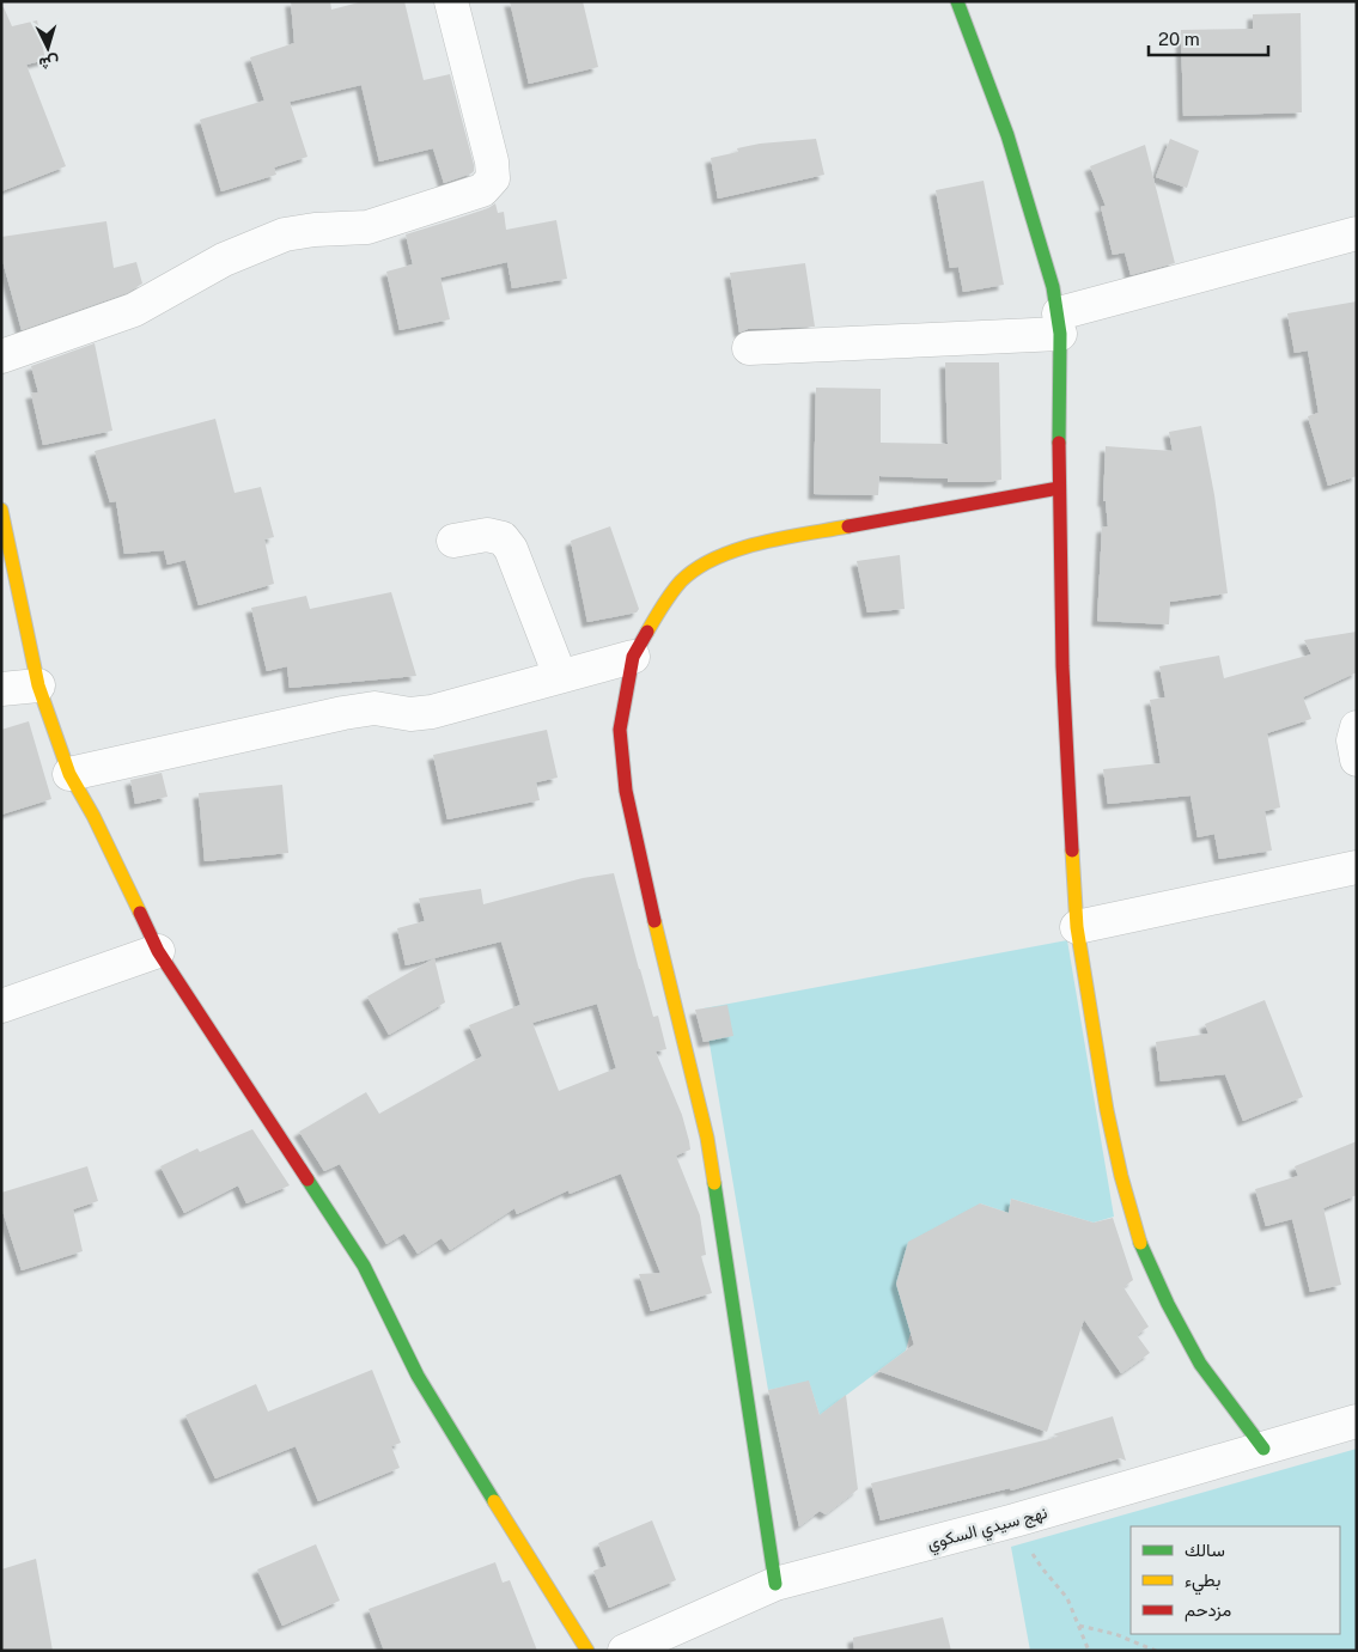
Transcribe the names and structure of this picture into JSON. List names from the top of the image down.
{
  "streets": {
    "street": ["نهج سيدي السكوي"]
  },
  "legend": ["سالك", "بطيء", "مزدحم"],
  "scale_bar": "20 m",
  "north": "bottom"
}
